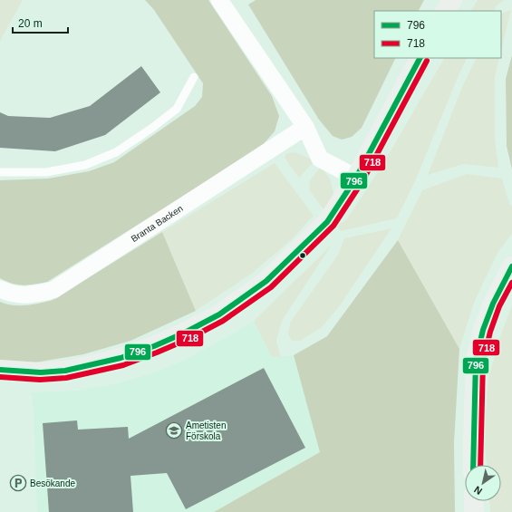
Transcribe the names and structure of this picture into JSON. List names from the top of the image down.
{
  "streets": {
    "street": ["Branta Backen"]
  },
  "places": {
    "school or university": ["Ametisten Förskola"],
    "parking": ["Besökande"]
  },
  "lines": ["transit line 796", "transit line 718"],
  "legend": ["796", "718"],
  "scale_bar": "20 m",
  "north": "bottom left"
}
